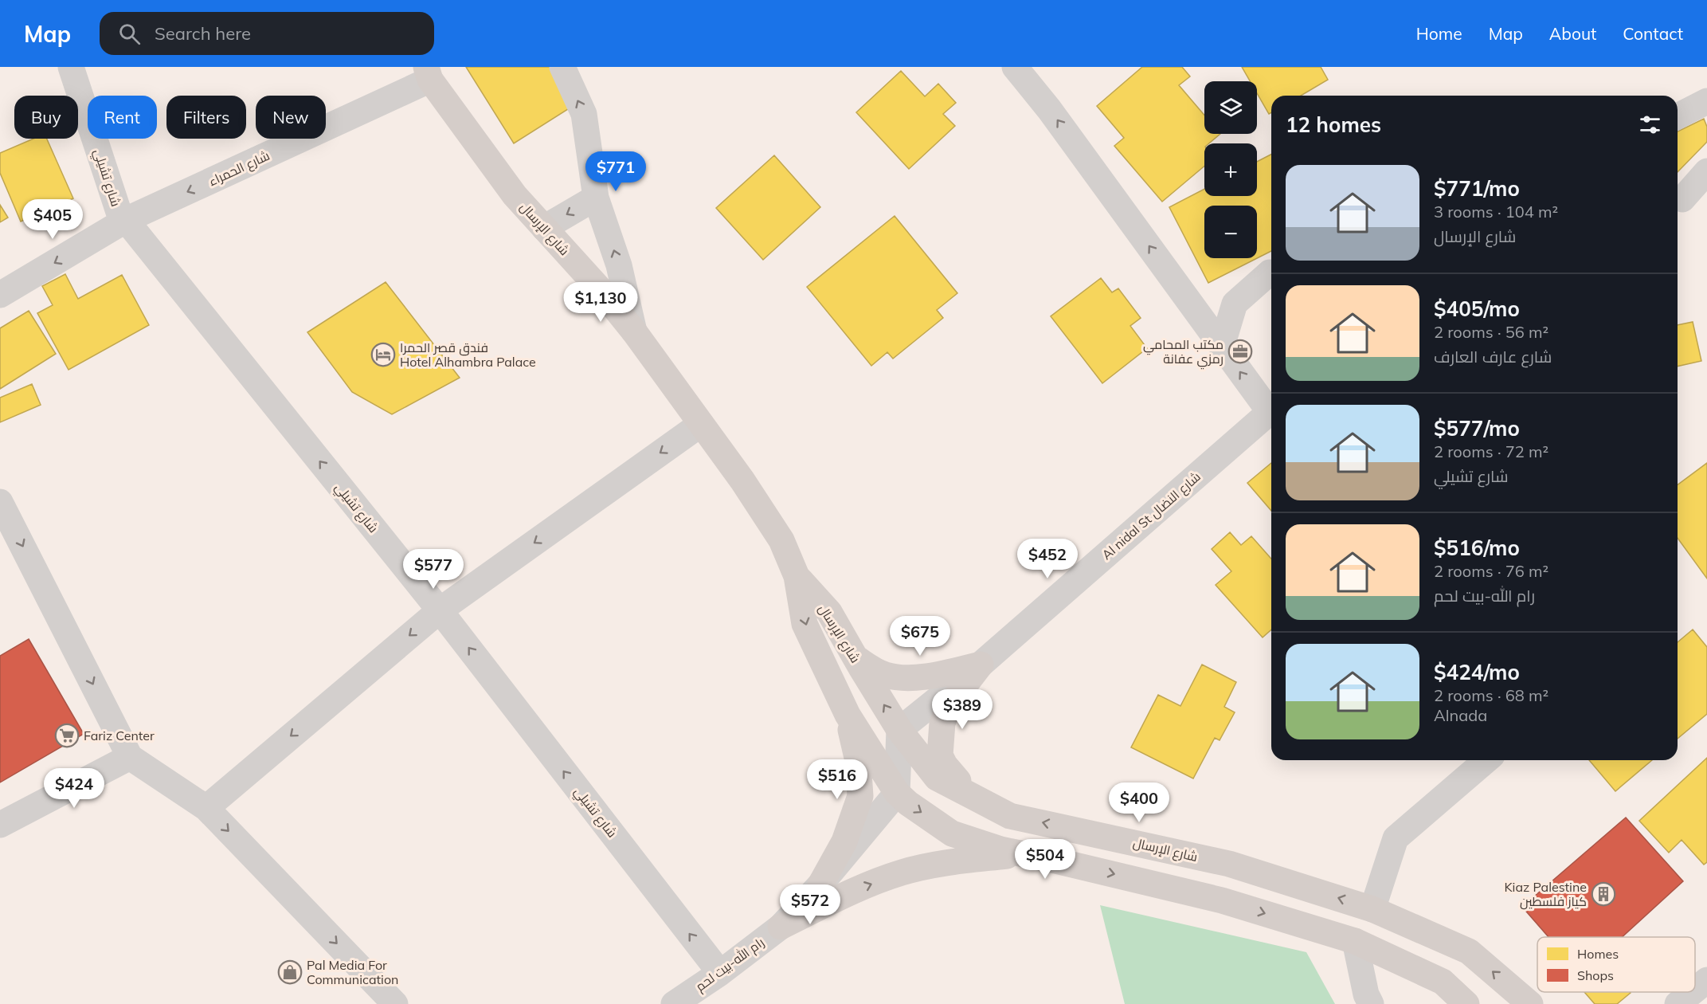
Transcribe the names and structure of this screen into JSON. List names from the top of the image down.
{
  "streets": {
    "main road": ["شارع الإرسال"],
    "street": [
      "شارع الحمراء",
      "شارع تشيلي",
      "Al nidal St شارع النضال",
      "رام الله-بيت لحم"
    ]
  },
  "crossings": [
    ["شارع الحمراء", "شارع تشيلي"],
    ["شارع الحمراء", "شارع الإرسال"],
    ["شارع تشيلي", "رام الله-بيت لحم"],
    ["شارع الإرسال", "Al nidal St شارع النضال"],
    ["شارع الإرسال", "رام الله-بيت لحم"]
  ],
  "one_way": ["شارع الحمراء", "شارع تشيلي"],
  "places": {
    "office": ["مكتب المحامي رمزي عفانة"],
    "hotel": ["فندق قصر الحمرا Hotel Alhambra Palace"],
    "supermarket": ["Fariz Center"],
    "building": ["Kiaz Palestine كياز فلسطين"],
    "shop": ["Pal Media For Communication"]
  },
  "legend": ["Homes", "Shops"],
  "page": {
    "header": "Map",
    "search": "Search here",
    "nav": [
      "Home",
      "Map",
      "About",
      "Contact"
    ],
    "map_buttons": ["+", "−"],
    "chip": [
      "Buy",
      "Rent",
      "Filters",
      "New"
    ],
    "heading": "12 homes",
    "price": [
      "$771",
      "$405",
      "$1,130",
      "$452",
      "$577",
      "$675",
      "$389",
      "$516",
      "$424",
      "$400",
      "$504",
      "$572"
    ],
    "list": [
      {
        "name": "$771/mo",
        "note": "3 rooms · 104 m² · شارع الإرسال"
      },
      {
        "name": "$405/mo",
        "note": "2 rooms · 56 m² · شارع عارف العارف"
      },
      {
        "name": "$577/mo",
        "note": "2 rooms · 72 m² · شارع تشيلي"
      },
      {
        "name": "$516/mo",
        "note": "2 rooms · 76 m² · رام الله-بيت لحم"
      },
      {
        "name": "$424/mo",
        "note": "2 rooms · 68 m² · Alnada"
      }
    ]
  }
}
